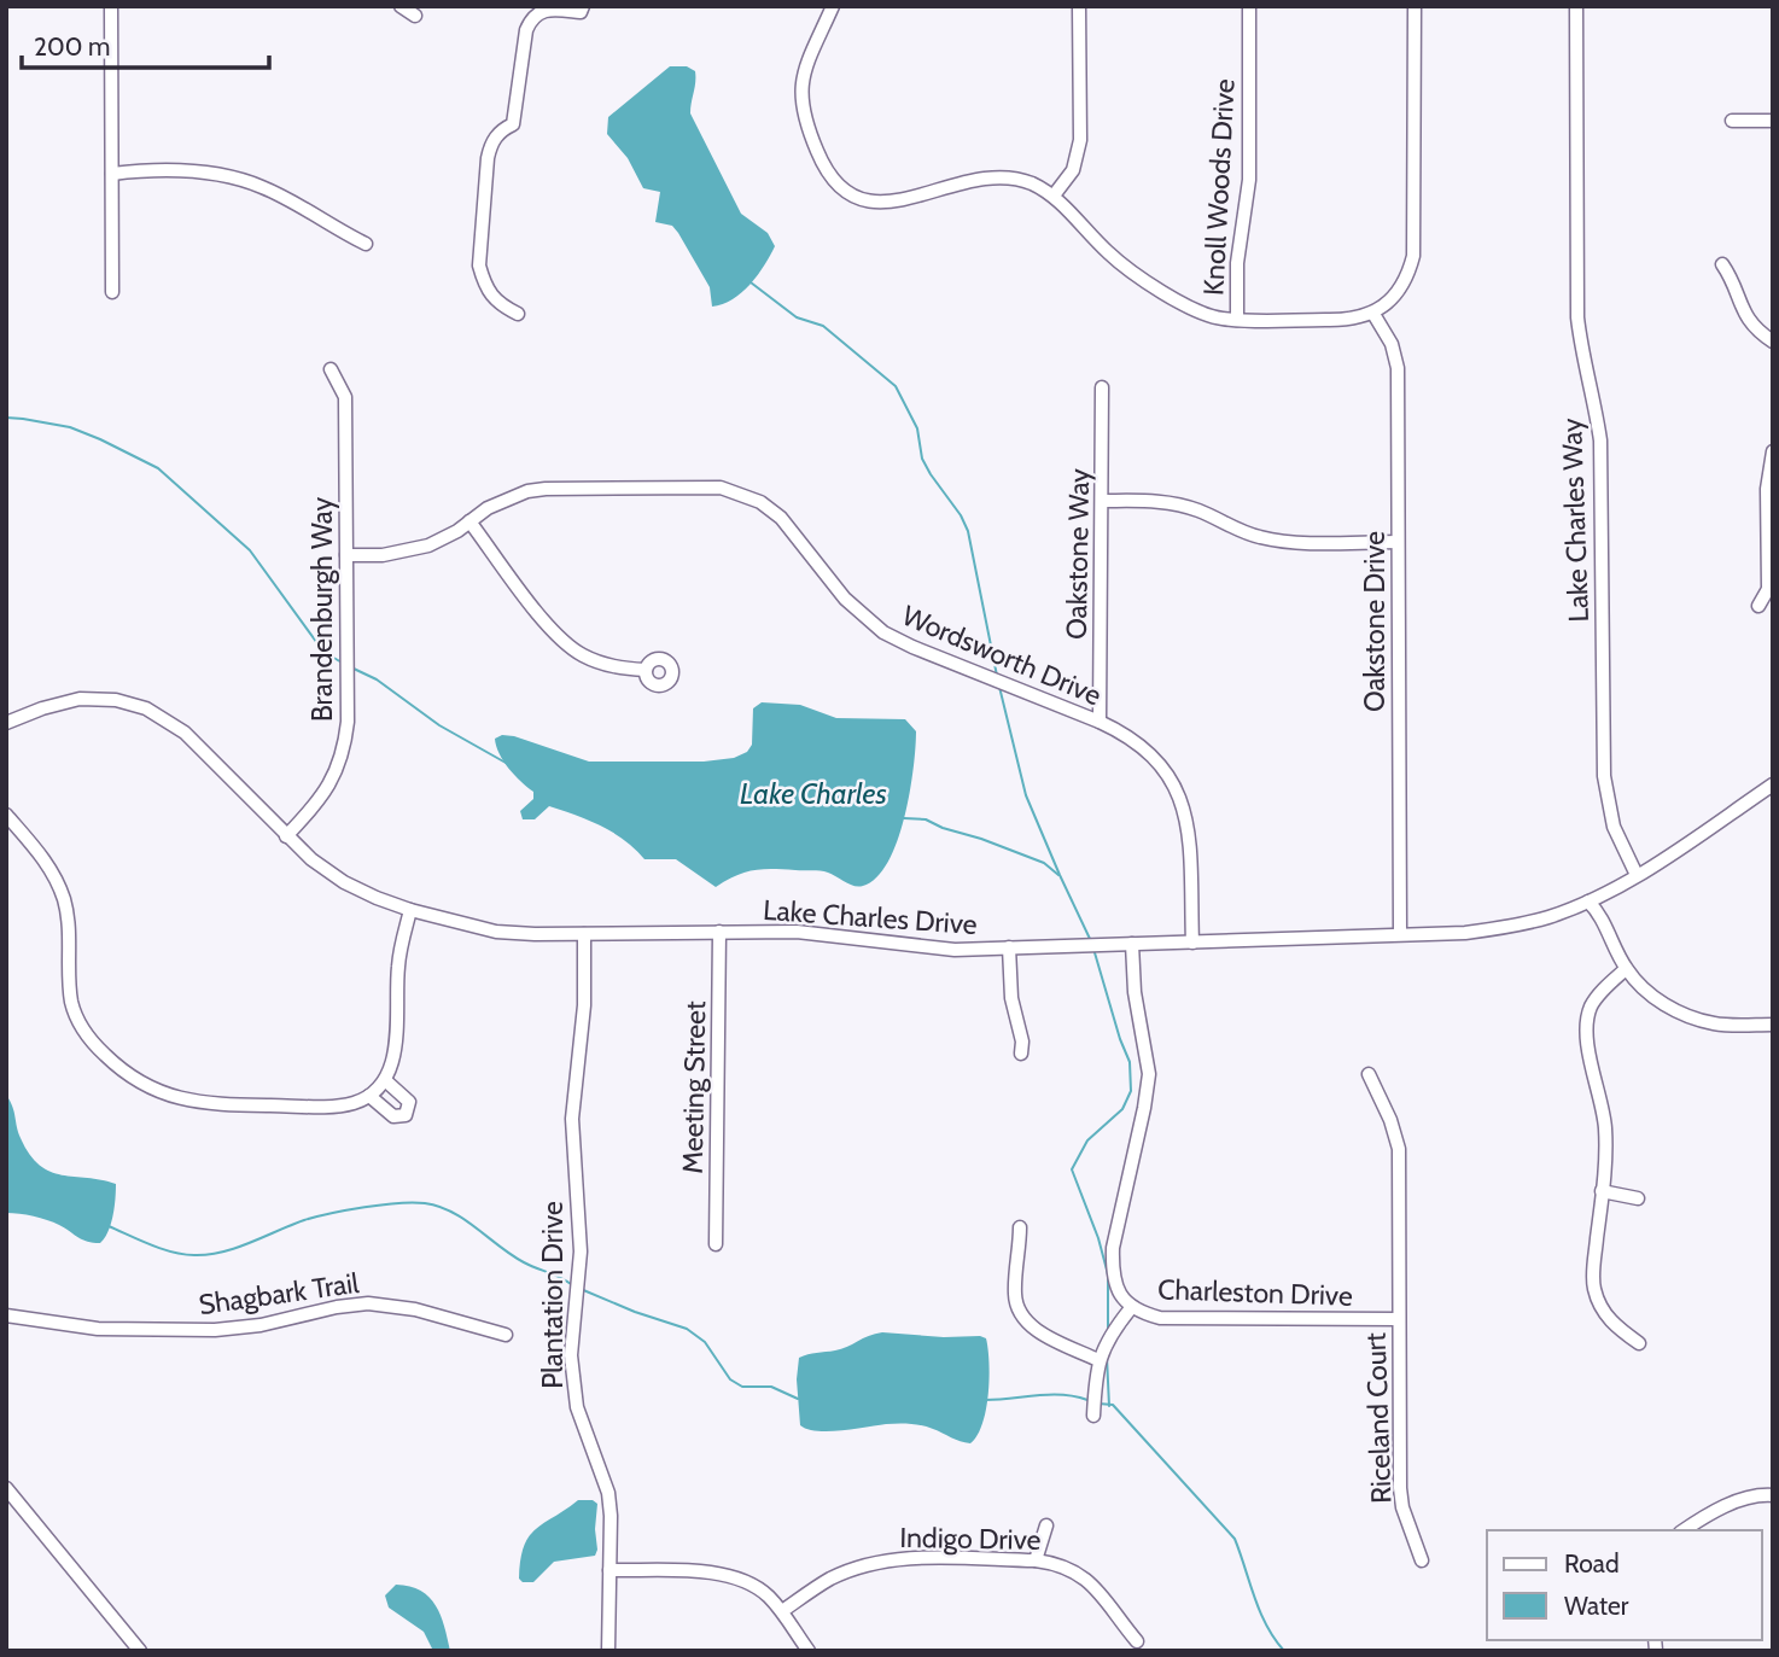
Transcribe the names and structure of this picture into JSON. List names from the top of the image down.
{
  "streets": {
    "street": [
      "Knoll Woods Drive",
      "Lake Charles Way",
      "Oakstone Way",
      "Brandenburgh Way",
      "Oakstone Drive",
      "Wordsworth Drive",
      "Lake Charles Drive",
      "Meeting Street",
      "Charleston Drive",
      "Shagbark Trail",
      "Plantation Drive",
      "Riceland Court",
      "Indigo Drive"
    ]
  },
  "crossings": [
    ["Lake Charles Way", "Lake Charles Drive"],
    ["Oakstone Way", "Wordsworth Drive"],
    ["Brandenburgh Way", "Wordsworth Drive"],
    ["Brandenburgh Way", "Lake Charles Drive"],
    ["Oakstone Drive", "Lake Charles Drive"],
    ["Wordsworth Drive", "Lake Charles Drive"],
    ["Lake Charles Drive", "Meeting Street"],
    ["Lake Charles Drive", "Charleston Drive"],
    ["Lake Charles Drive", "Plantation Drive"],
    ["Charleston Drive", "Riceland Court"]
  ],
  "water": ["Lake Charles"],
  "legend": ["Road", "Water"],
  "scale_bar": "200 m"
}
